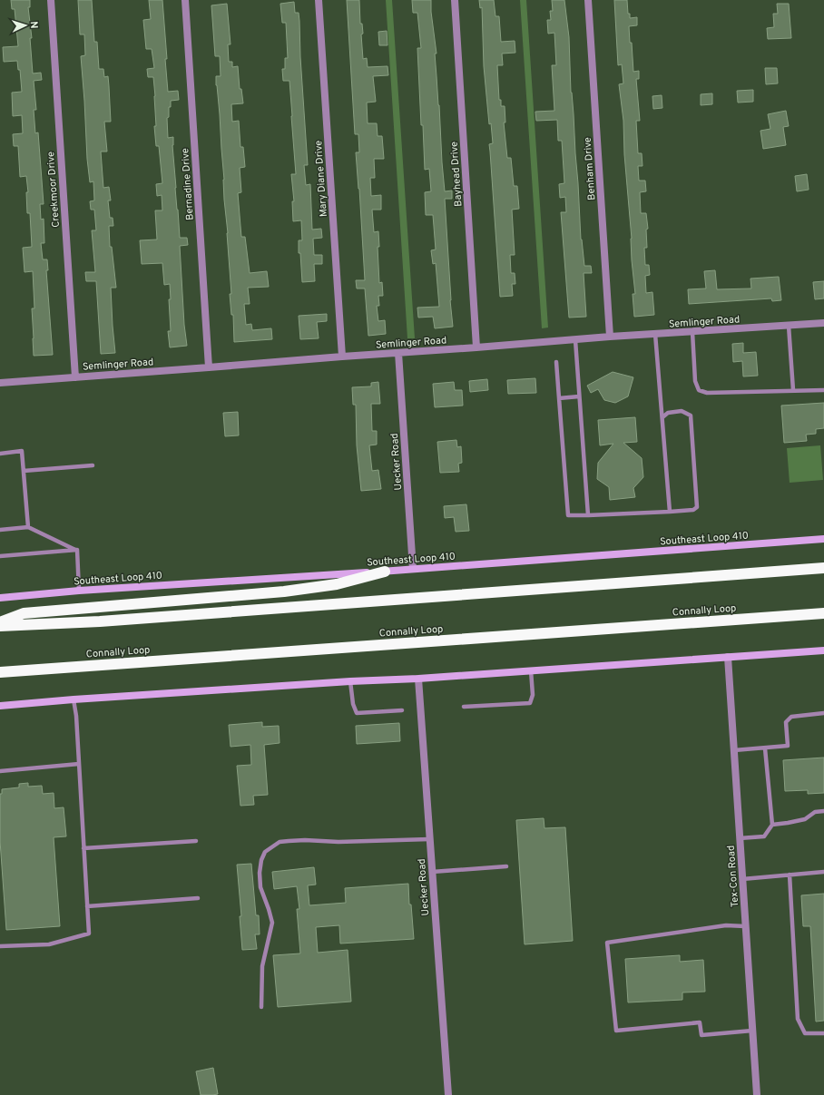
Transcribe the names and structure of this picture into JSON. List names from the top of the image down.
{
  "streets": {
    "highway": ["Connally Loop"],
    "main road": ["Southeast Loop 410"],
    "street": [
      "Benham Drive",
      "Bayhead Drive",
      "Mary Diane Drive",
      "Bernadine Drive",
      "Creekmoor Drive",
      "Semlinger Road",
      "Uecker Road",
      "Tex-Con Road"
    ]
  },
  "crossings": [
    ["Benham Drive", "Semlinger Road"],
    ["Bayhead Drive", "Semlinger Road"],
    ["Mary Diane Drive", "Semlinger Road"],
    ["Bernadine Drive", "Semlinger Road"],
    ["Creekmoor Drive", "Semlinger Road"],
    ["Semlinger Road", "Uecker Road"],
    ["Uecker Road", "Southeast Loop 410"]
  ],
  "north": "right"
}
